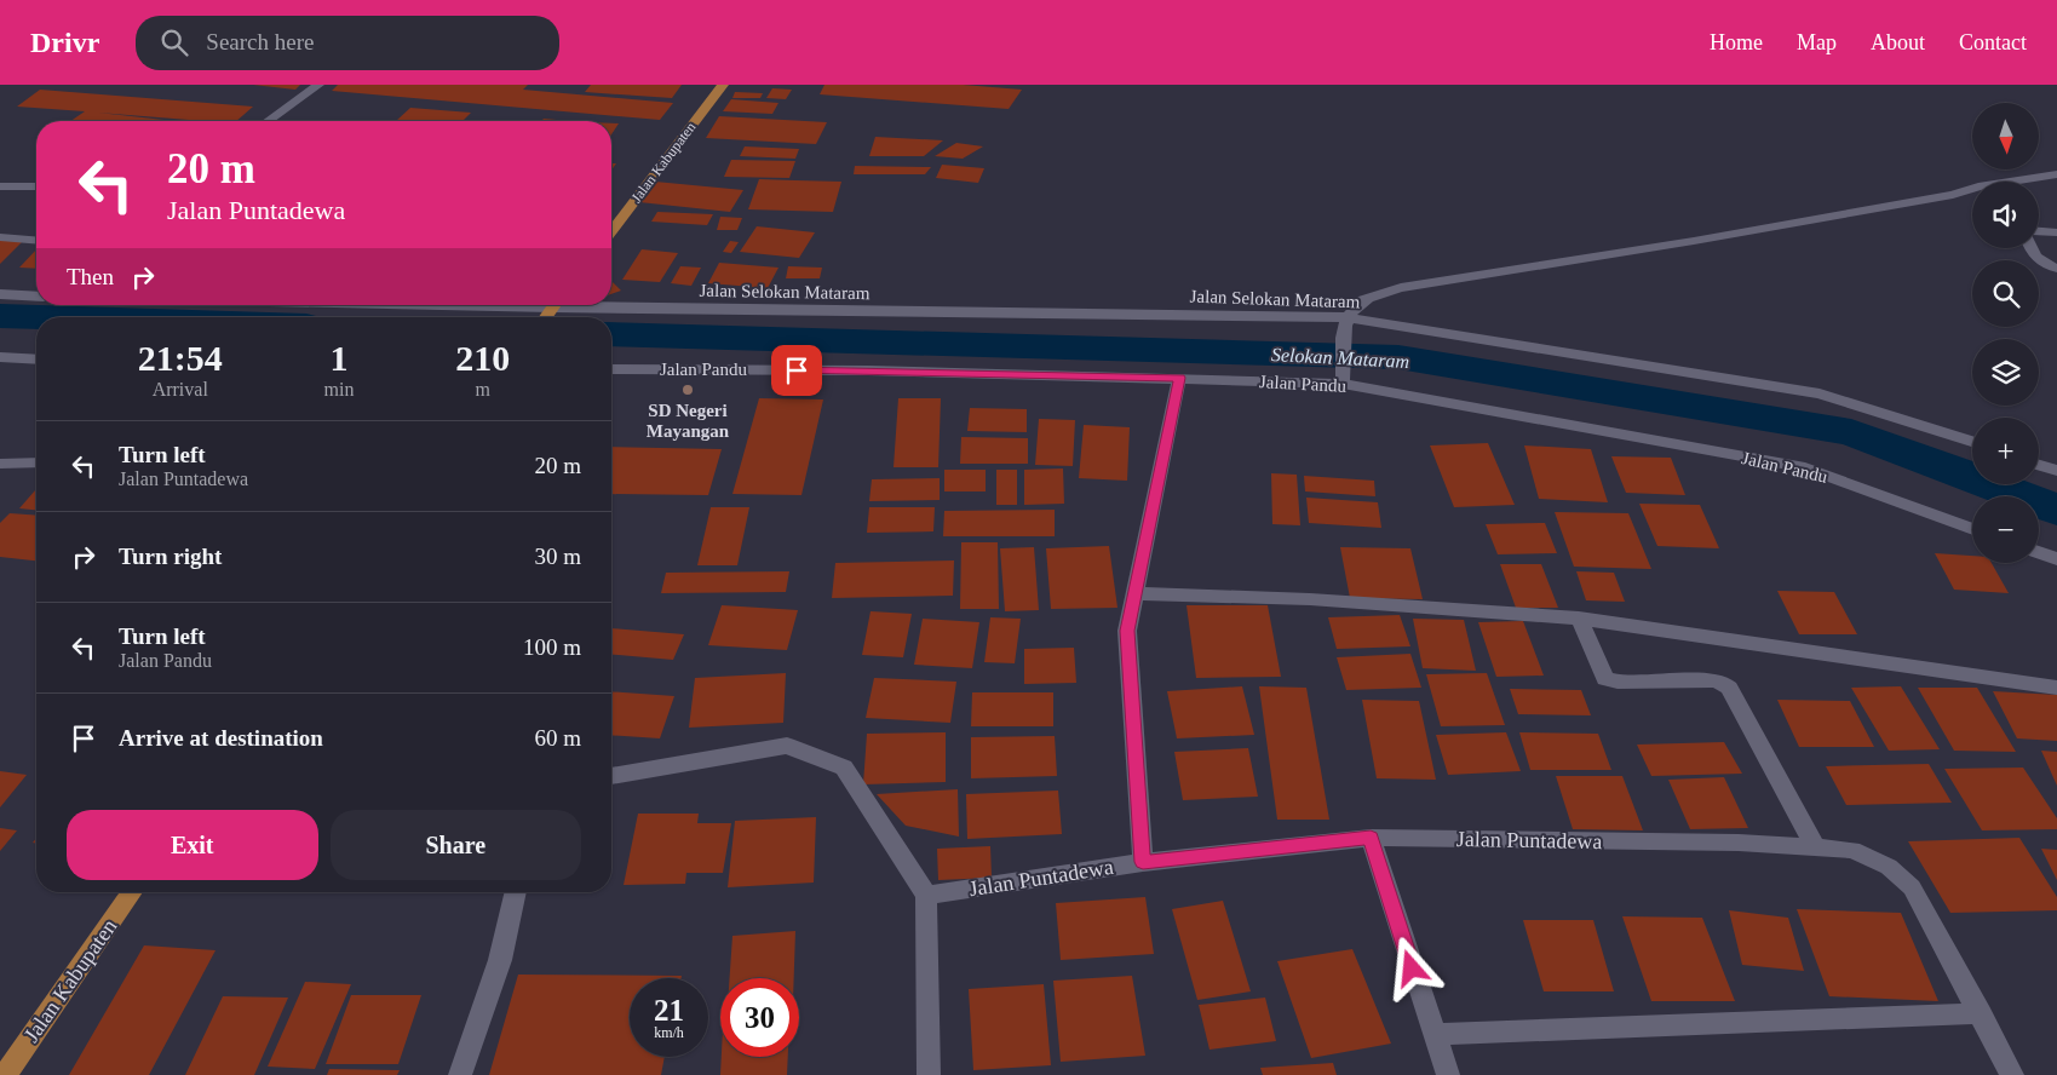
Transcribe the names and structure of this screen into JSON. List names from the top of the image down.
{
  "streets": {
    "main road": ["Jalan Kabupaten"],
    "street": ["Jalan Selokan Mataram", "Jalan Pandu", "Jalan Puntadewa"]
  },
  "water": ["Selokan Mataram"],
  "places": ["SD Negeri Mayangan"],
  "north": "bottom",
  "page": {
    "header": "Drivr",
    "search": "Search here",
    "nav": [
      "Home",
      "Map",
      "About",
      "Contact"
    ],
    "map_buttons": ["+", "−"],
    "turn": ["20 m", "Jalan Puntadewa"],
    "then": "Then",
    "eta": [
      "21:54",
      "Arrival",
      "1",
      "min",
      "210",
      "m"
    ],
    "list": [
      {
        "name": "Turn left",
        "note": "Jalan Puntadewa",
        "value": "20 m"
      },
      {
        "name": "Turn right",
        "value": "30 m"
      },
      {
        "name": "Turn left",
        "note": "Jalan Pandu",
        "value": "100 m"
      },
      {
        "name": "Arrive at destination",
        "value": "60 m"
      }
    ],
    "buttons": ["Exit", "Share"],
    "speed": "21 km/h",
    "limit": "30"
  }
}
